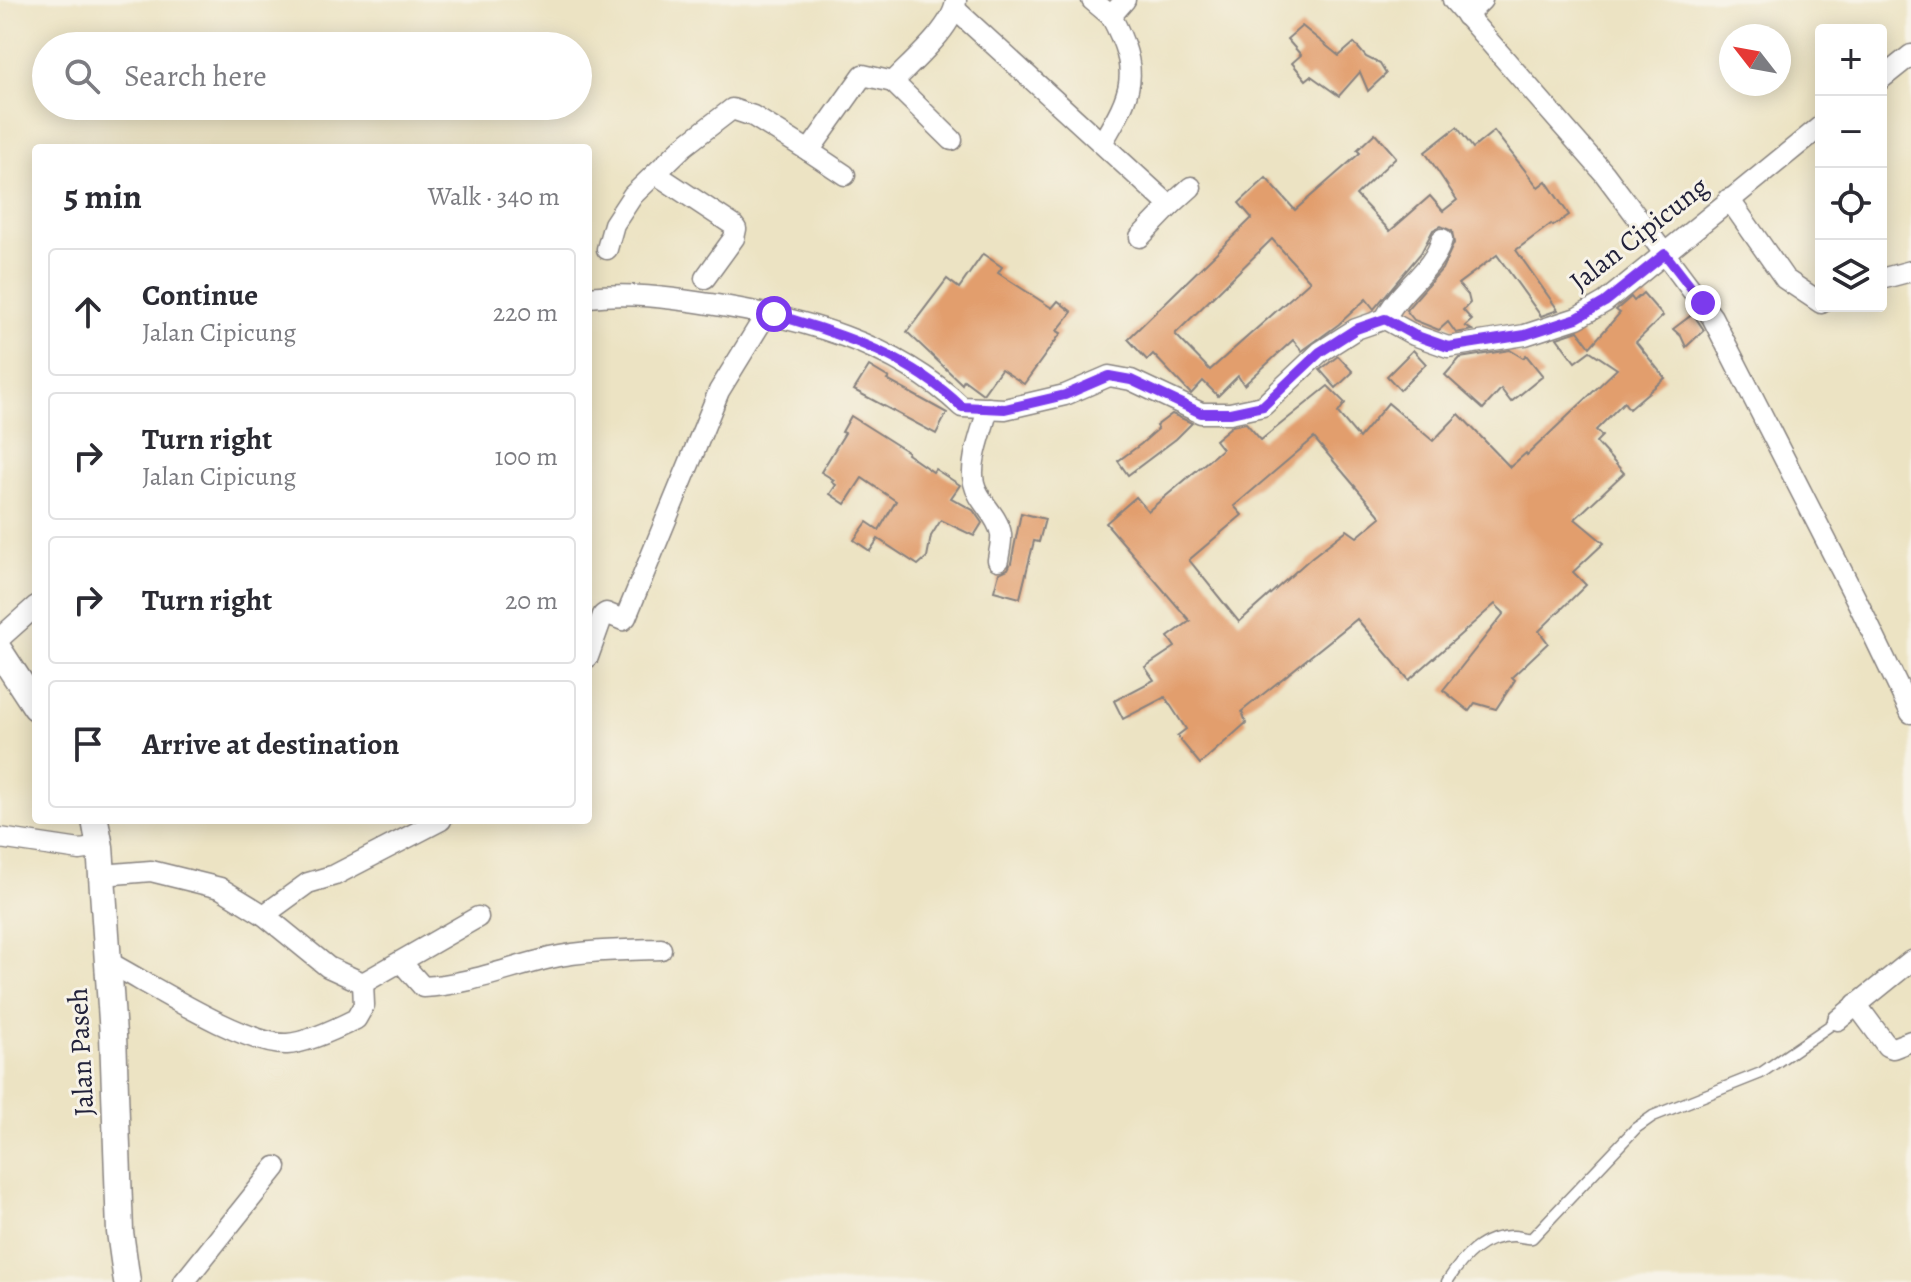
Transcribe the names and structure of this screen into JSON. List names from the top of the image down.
{
  "streets": {
    "street": ["Jalan Cipicung", "Jalan Paseh"]
  },
  "north": "top left",
  "page": {
    "map_buttons": ["+", "−"],
    "search": "Search here",
    "heading": ["5 min", "Walk · 340 m"],
    "list": [
      ["Continue", "Jalan Cipicung", "220 m"],
      ["Turn right", "Jalan Cipicung", "100 m"],
      ["Turn right", "20 m"],
      "Arrive at destination"
    ]
  }
}
